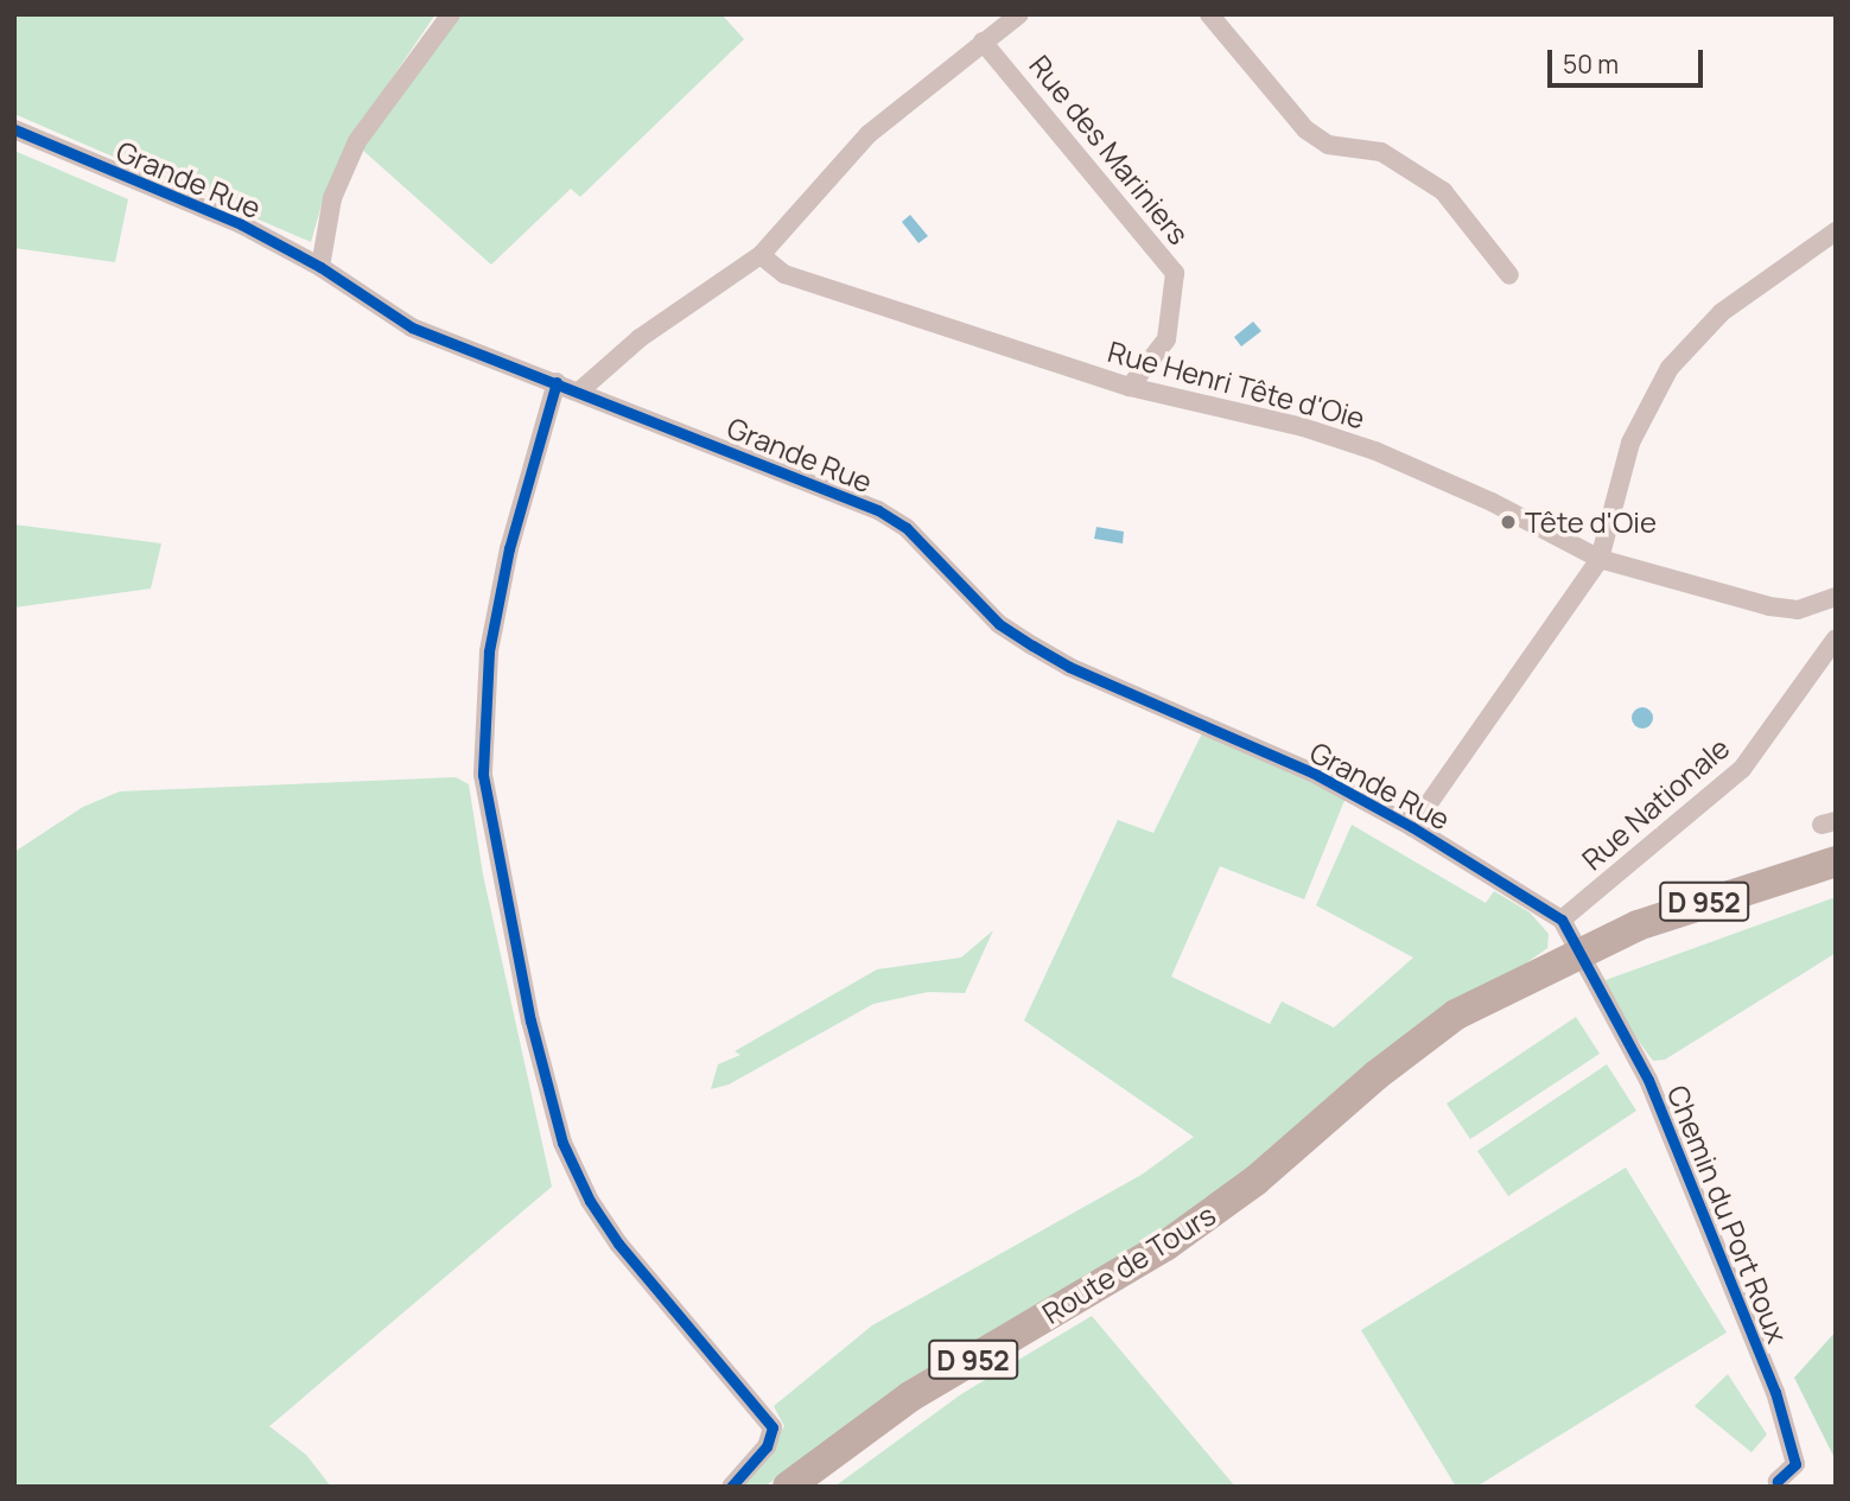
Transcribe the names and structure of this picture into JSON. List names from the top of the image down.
{
  "streets": {
    "main road": ["D 952", "Route de Tours"],
    "street": [
      "Rue des Mariniers",
      "Grande Rue",
      "Rue Henri Tête d'Oie",
      "Rue Nationale",
      "Chemin du Port Roux"
    ]
  },
  "crossings": [
    ["Rue des Mariniers", "Rue Henri Tête d'Oie"],
    ["Grande Rue", "Rue Nationale"],
    ["Chemin du Port Roux", "Route de Tours"]
  ],
  "places": ["Tête d'Oie"],
  "scale_bar": "50 m"
}
